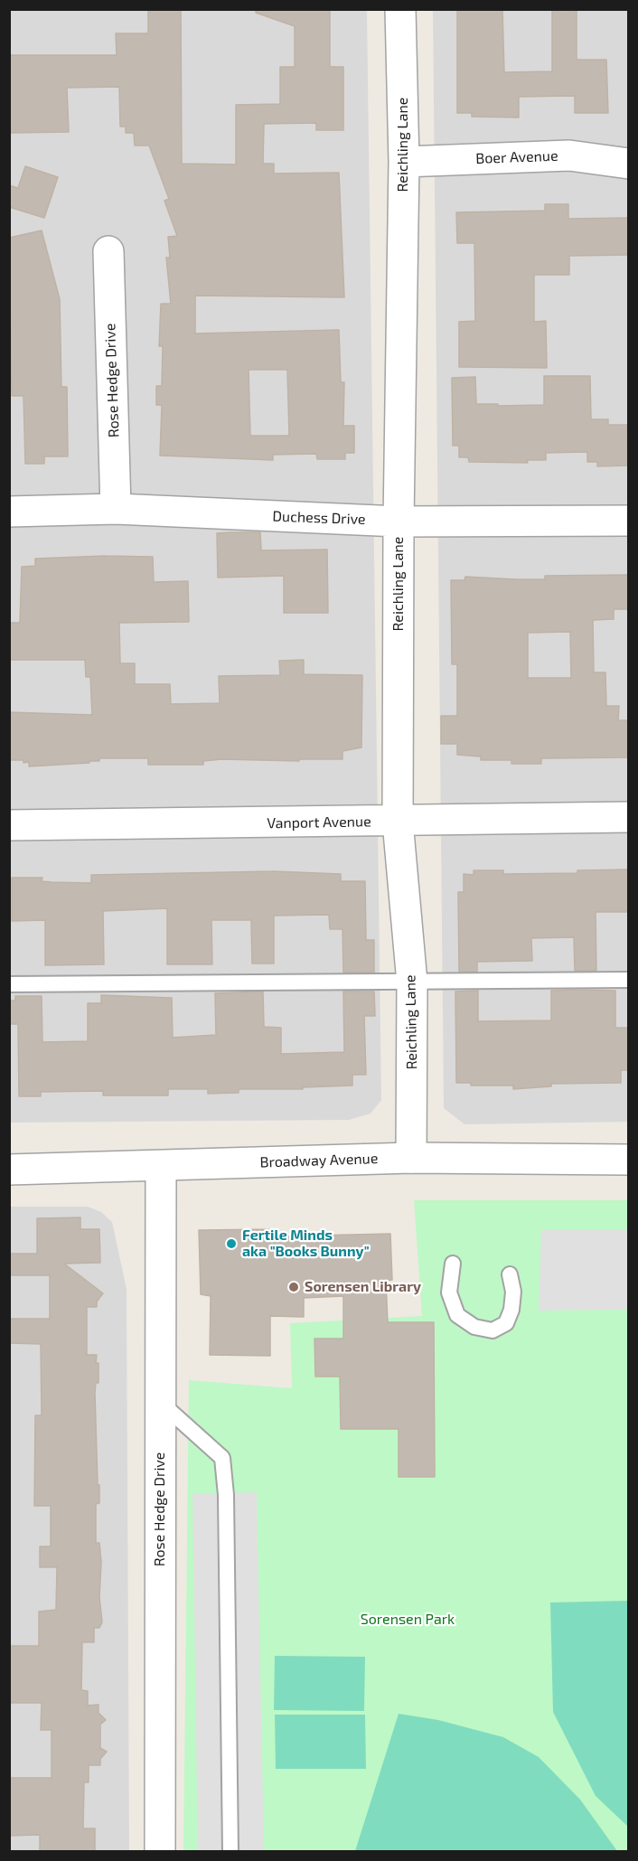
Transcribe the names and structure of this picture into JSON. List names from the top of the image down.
{
  "streets": {
    "street": [
      "Reichling Lane",
      "Boer Avenue",
      "Rose Hedge Drive",
      "Duchess Drive",
      "Vanport Avenue",
      "Broadway Avenue"
    ]
  },
  "crossings": [
    ["Reichling Lane", "Boer Avenue"],
    ["Reichling Lane", "Duchess Drive"],
    ["Reichling Lane", "Vanport Avenue"],
    ["Reichling Lane", "Broadway Avenue"],
    ["Rose Hedge Drive", "Duchess Drive"],
    ["Rose Hedge Drive", "Broadway Avenue"]
  ],
  "parks": ["Sorensen Park"],
  "places": ["Fertile Minds aka \"Books Bunny\"", "Sorensen Library"]
}
